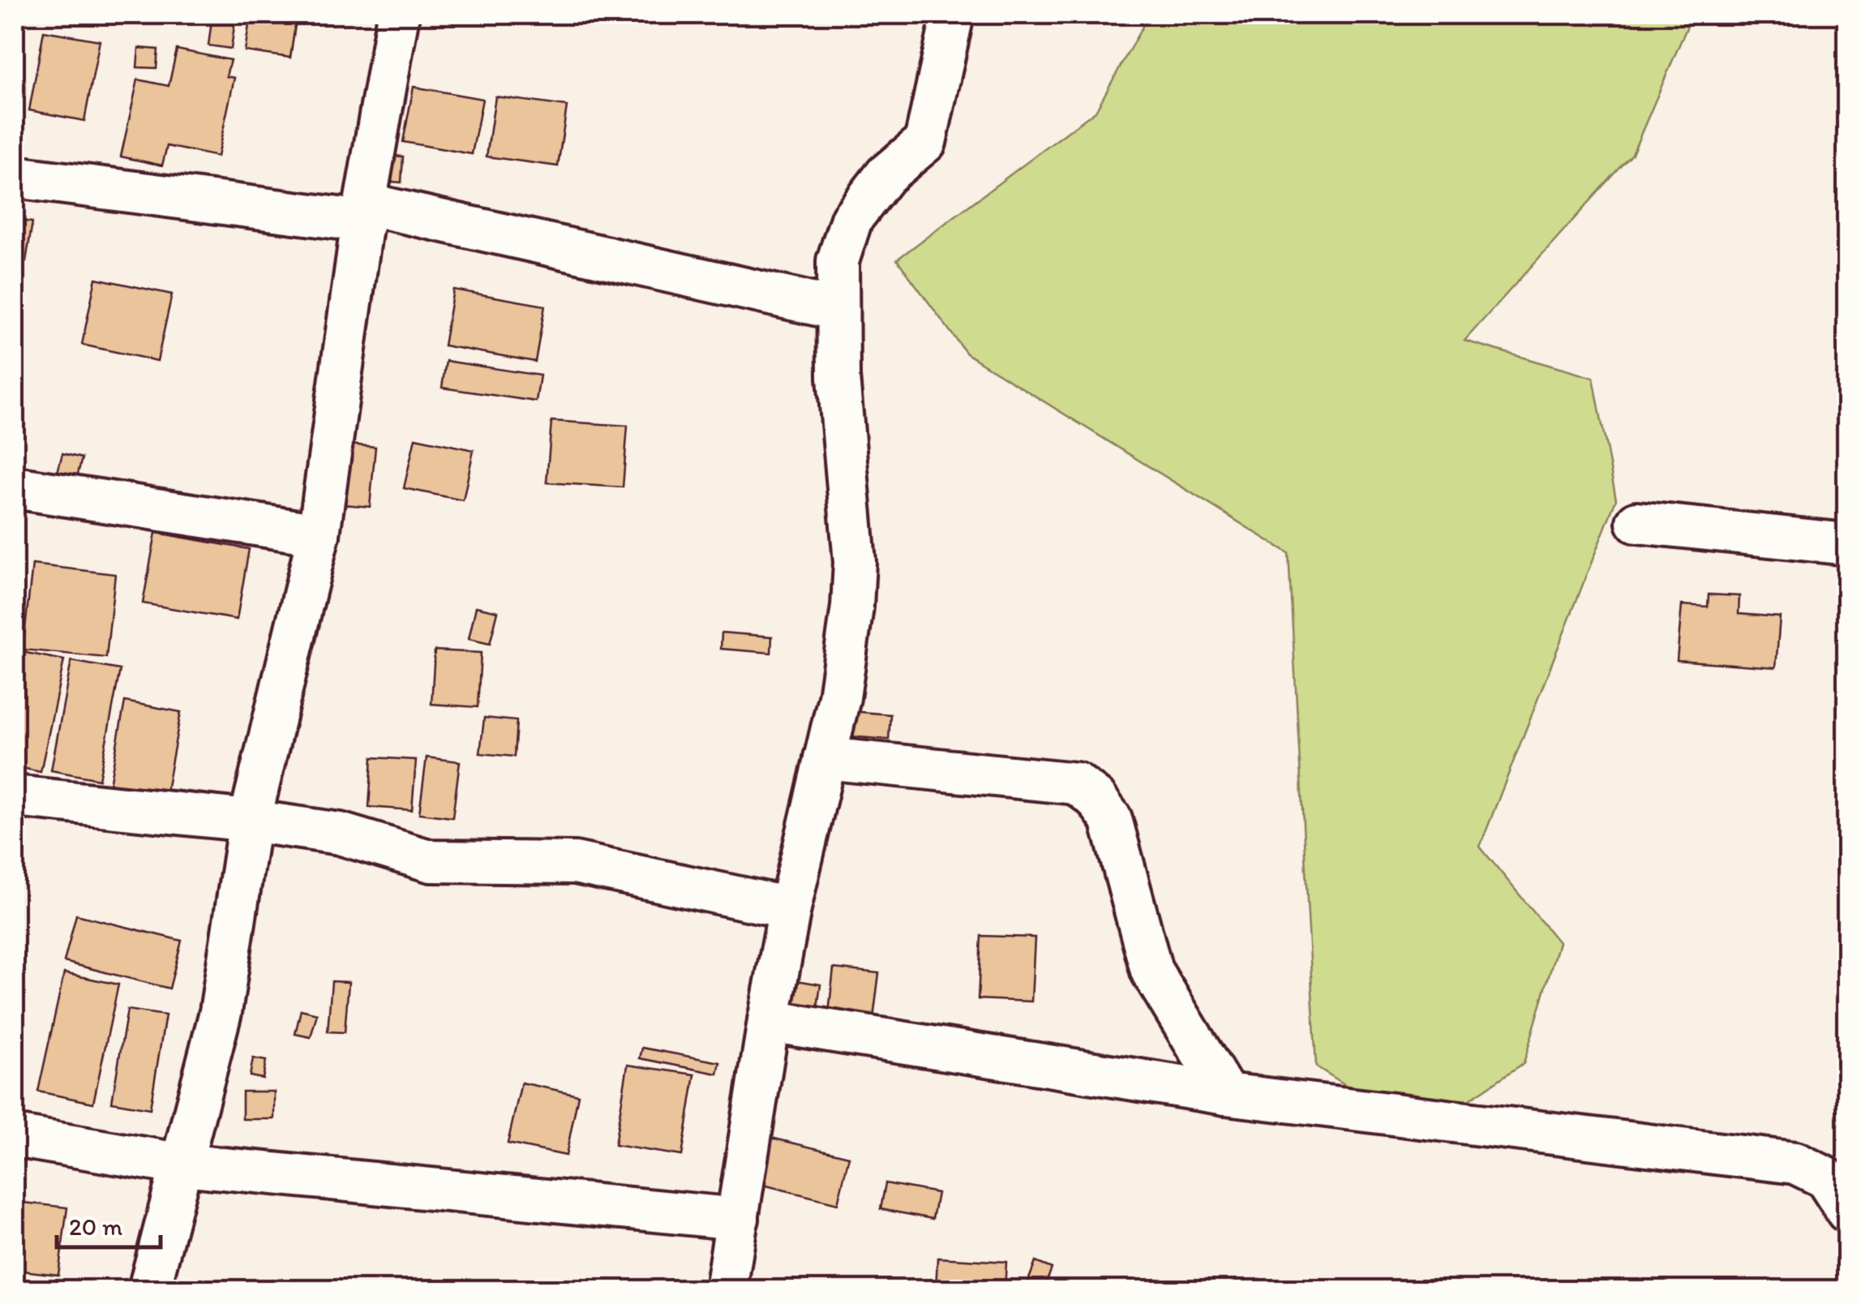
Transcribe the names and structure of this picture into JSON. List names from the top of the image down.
{
  "scale_bar": "20 m"
}
